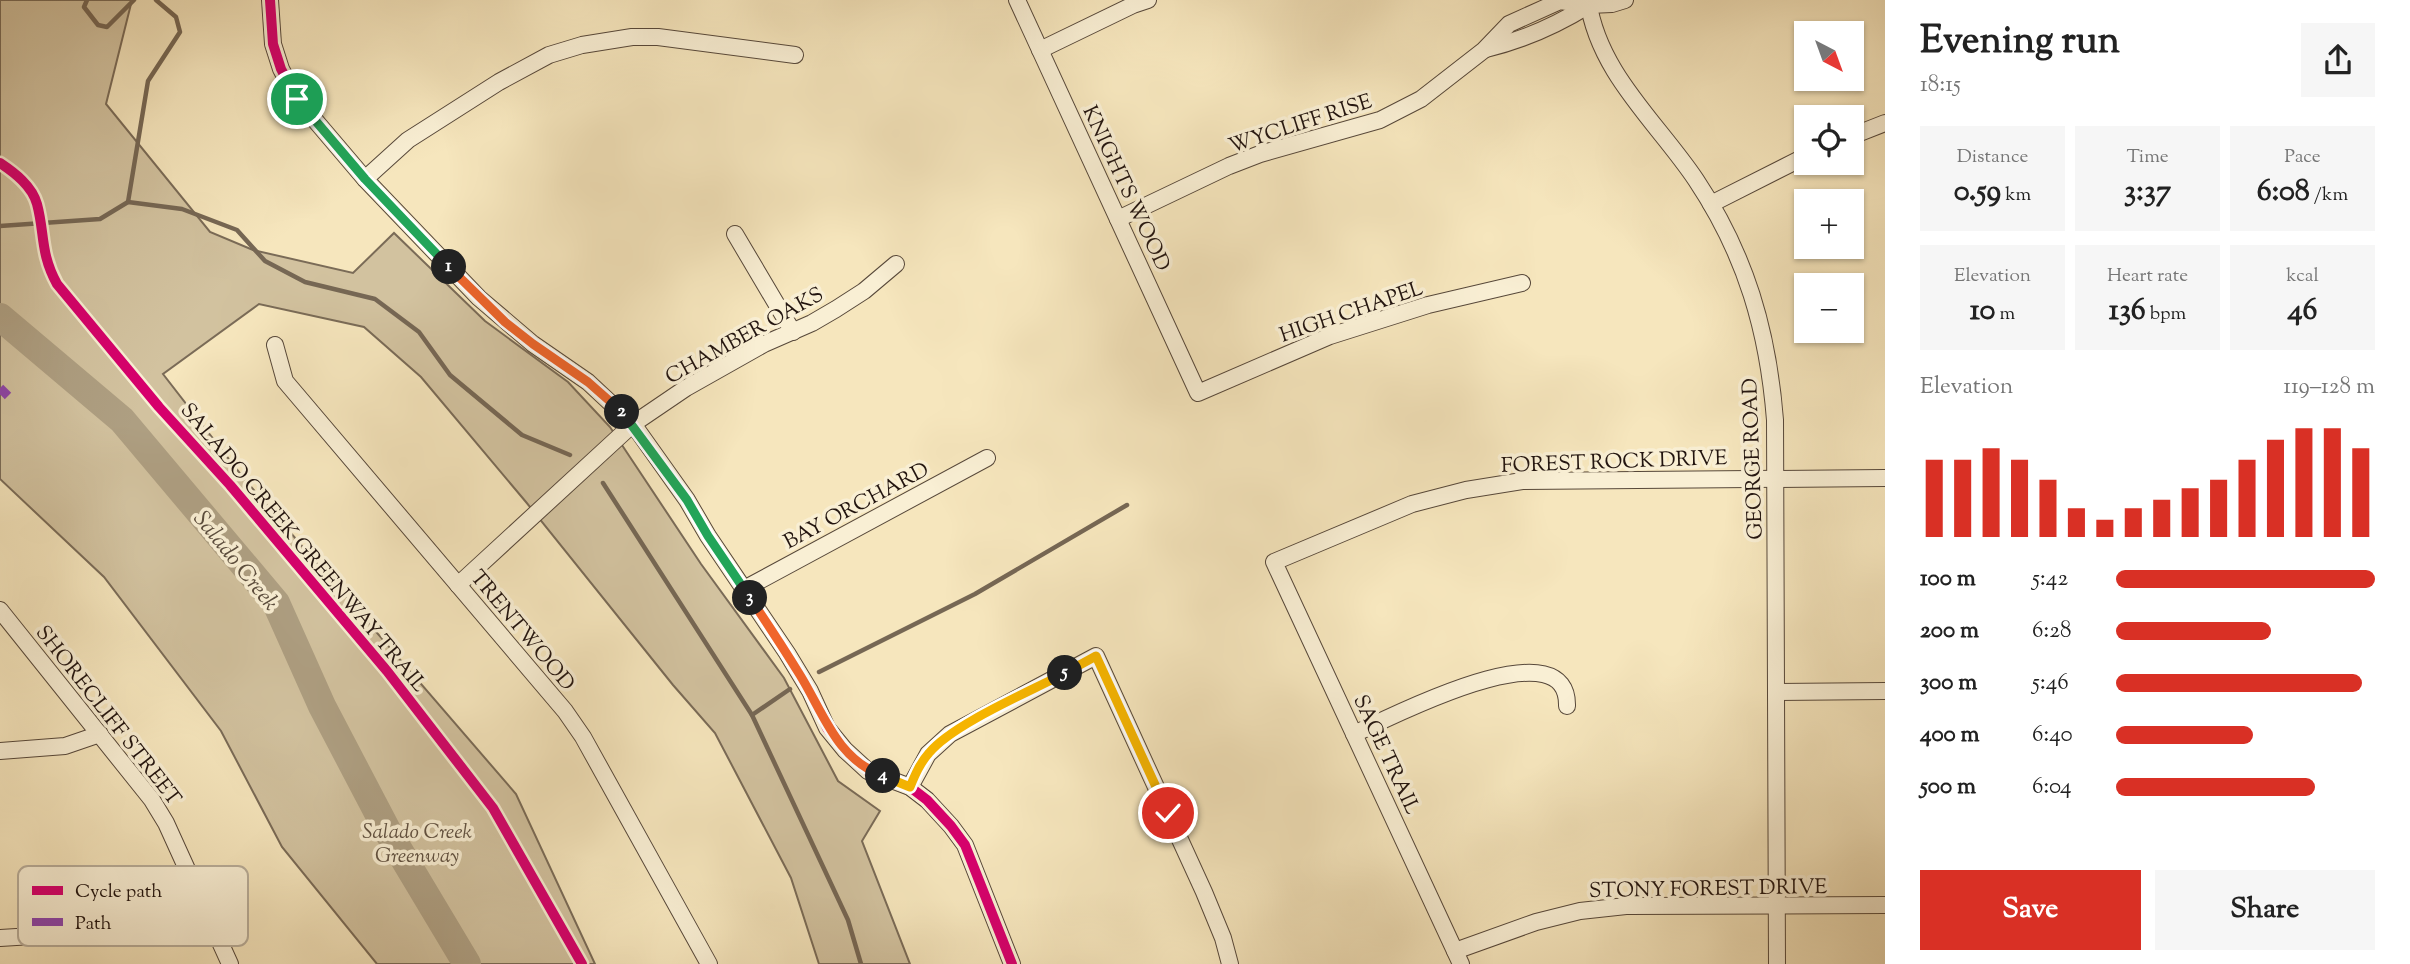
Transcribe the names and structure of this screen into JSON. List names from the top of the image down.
{
  "streets": {
    "street": [
      "WYCLIFF RISE",
      "KNIGHTS WOOD",
      "HIGH CHAPEL",
      "CHAMBER OAKS",
      "GEORGE ROAD",
      "FOREST ROCK DRIVE",
      "BAY ORCHARD",
      "TRENTWOOD",
      "SHORECLIFF STREET",
      "SAGE TRAIL",
      "STONY FOREST DRIVE"
    ],
    "cycle path": ["SALADO CREEK GREENWAY TRAIL"]
  },
  "crossings": [
    ["WYCLIFF RISE", "KNIGHTS WOOD"],
    ["WYCLIFF RISE", "GEORGE ROAD"],
    ["KNIGHTS WOOD", "HIGH CHAPEL"],
    ["CHAMBER OAKS", "TRENTWOOD"],
    ["GEORGE ROAD", "FOREST ROCK DRIVE"],
    ["GEORGE ROAD", "STONY FOREST DRIVE"],
    ["FOREST ROCK DRIVE", "SAGE TRAIL"],
    ["SAGE TRAIL", "STONY FOREST DRIVE"]
  ],
  "water": ["Salado Creek"],
  "parks": ["Salado Creek Greenway"],
  "legend": ["Cycle path", "Path"],
  "north": "bottom right",
  "page": {
    "heading": ["Evening run", "18:15"],
    "map_buttons": ["+", "−"],
    "stats": [
      ["Distance", "0.59 km"],
      ["Time", "3:37"],
      ["Pace", "6:08 /km"],
      ["Elevation", "10 m"],
      ["Heart rate", "136 bpm"],
      ["kcal", "46"]
    ],
    "pins": [
      "1",
      "2",
      "3",
      "5",
      "4"
    ],
    "chart": ["Elevation", "119–128 m"],
    "list": [
      {
        "name": "100 m",
        "note": "5:42"
      },
      {
        "name": "200 m",
        "note": "6:28"
      },
      {
        "name": "300 m",
        "note": "5:46"
      },
      {
        "name": "400 m",
        "note": "6:40"
      },
      {
        "name": "500 m",
        "note": "6:04"
      }
    ],
    "buttons": ["Save", "Share"]
  }
}
